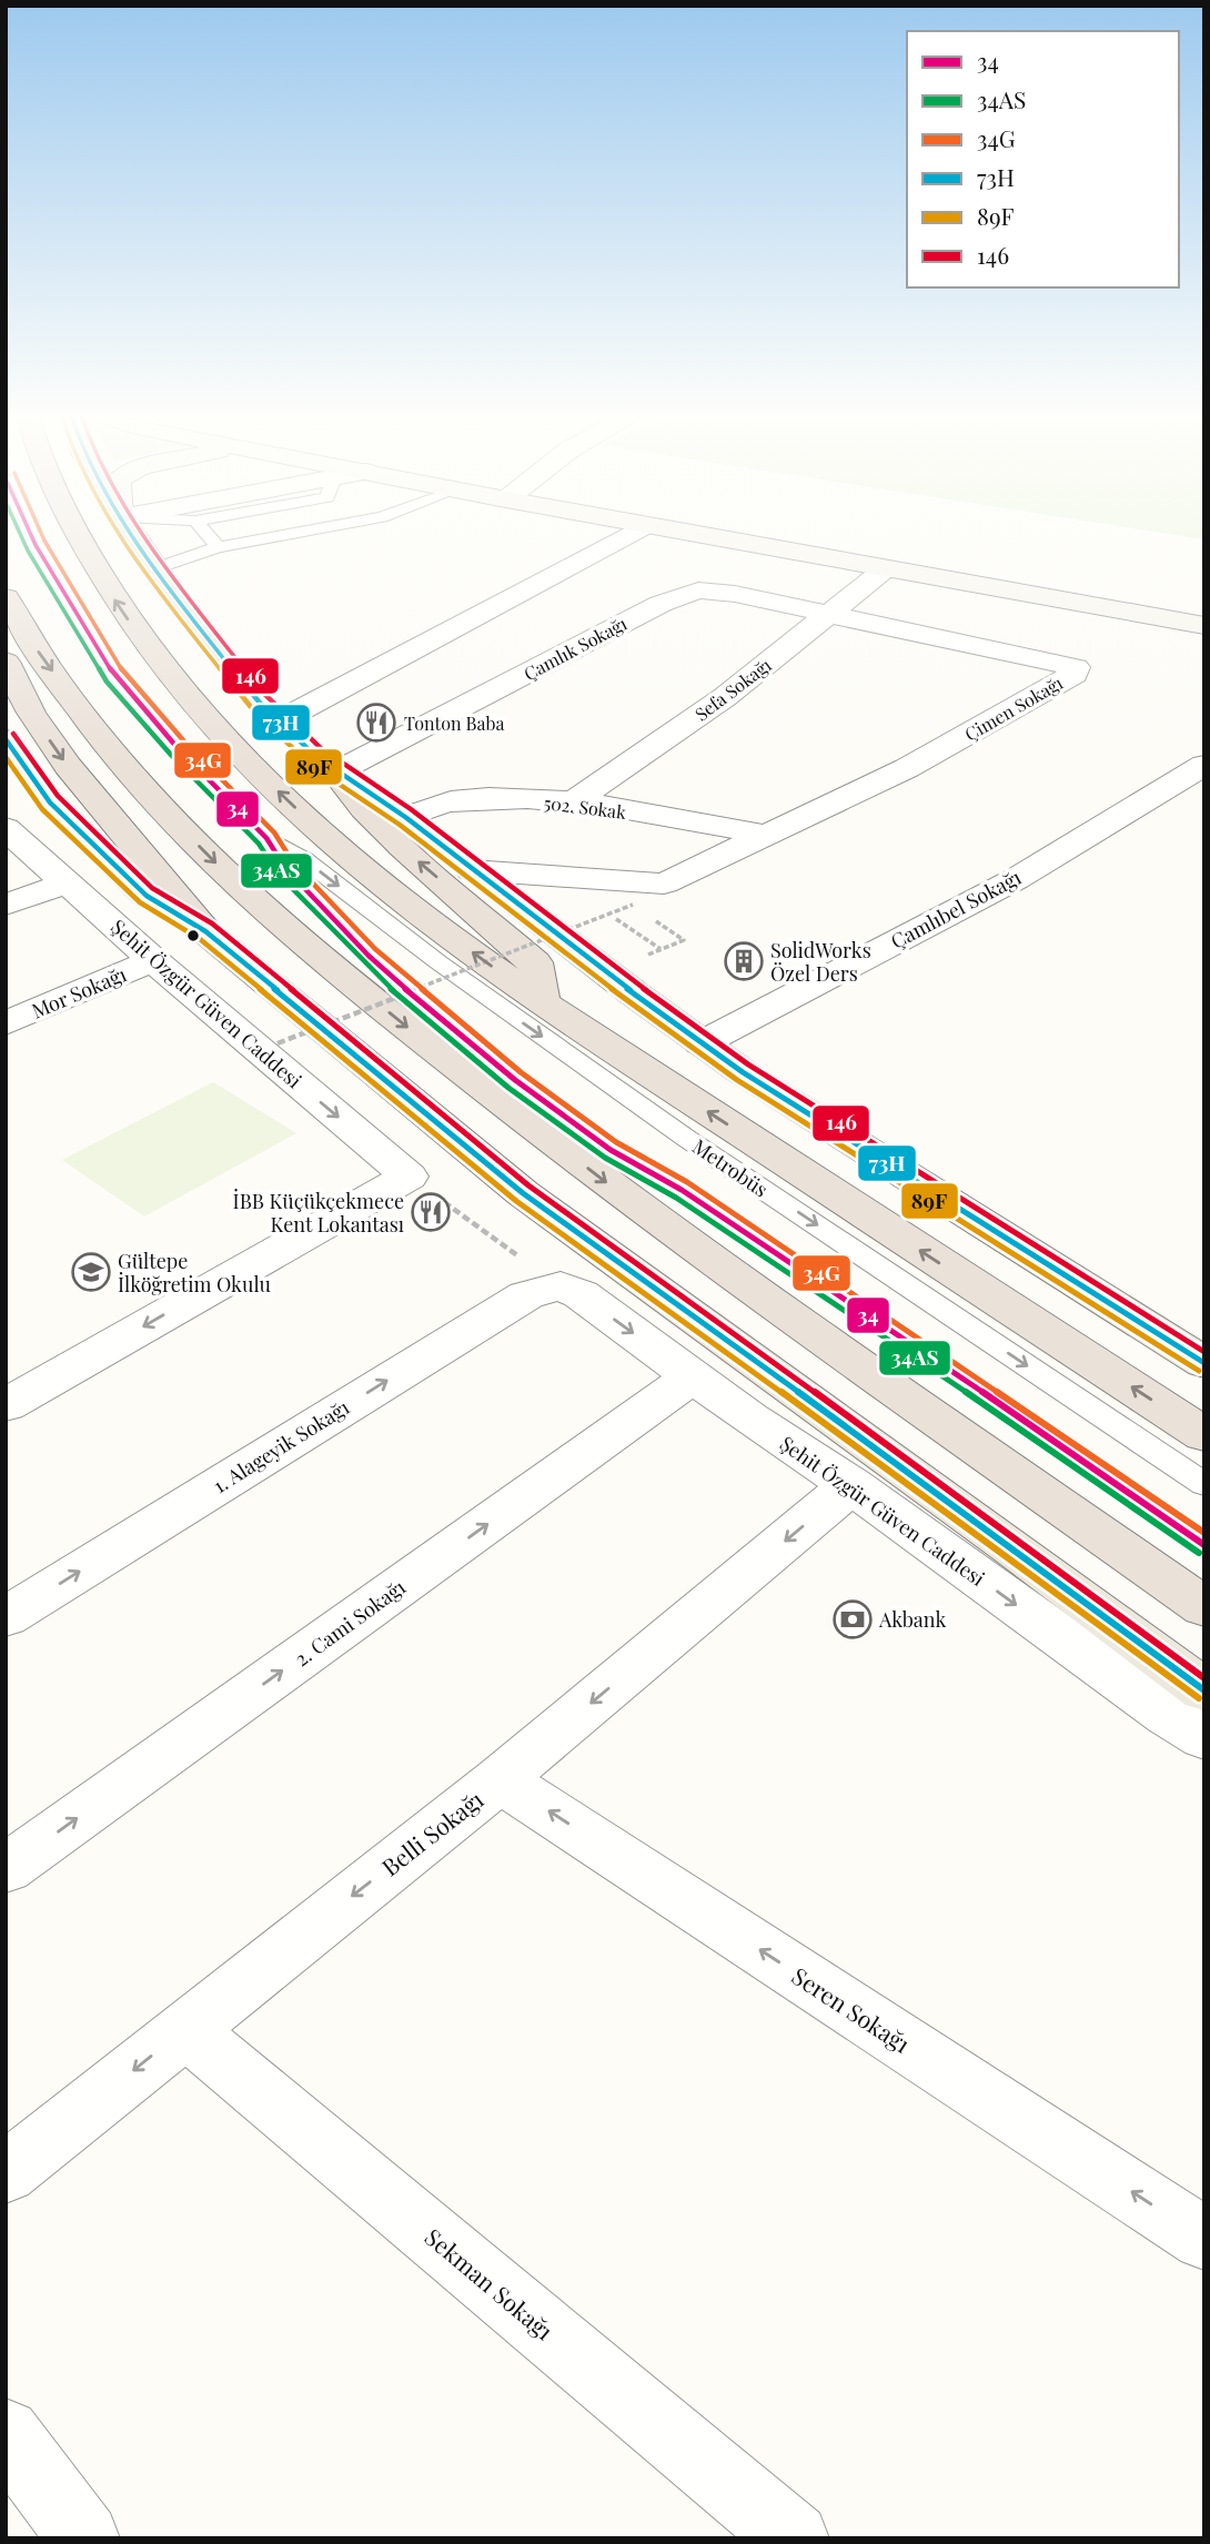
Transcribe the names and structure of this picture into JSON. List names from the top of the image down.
{
  "streets": {
    "street": [
      "Çamlık Sokağı",
      "Sefa Sokağı",
      "Çimen Sokağı",
      "502. Sokak",
      "Çamlıbel Sokağı",
      "Mor Sokağı",
      "Şehit Özgür Güven Caddesi",
      "1. Alageyik Sokağı",
      "2. Cami Sokağı",
      "Belli Sokağı",
      "Seren Sokağı",
      "Sekman Sokağı"
    ],
    "lane": ["Metrobüs"]
  },
  "crossings": [
    ["Çamlık Sokağı", "Sefa Sokağı"],
    ["Çamlık Sokağı", "Çimen Sokağı"],
    ["Sefa Sokağı", "Çimen Sokağı"],
    ["Sefa Sokağı", "502. Sokak"],
    ["Çimen Sokağı", "502. Sokak"],
    ["Mor Sokağı", "Şehit Özgür Güven Caddesi"],
    ["Şehit Özgür Güven Caddesi", "1. Alageyik Sokağı"],
    ["Şehit Özgür Güven Caddesi", "2. Cami Sokağı"],
    ["Şehit Özgür Güven Caddesi", "Belli Sokağı"],
    ["Belli Sokağı", "Seren Sokağı"],
    ["Belli Sokağı", "Sekman Sokağı"]
  ],
  "one_way": ["Şehit Özgür Güven Caddesi", "Belli Sokağı", "Seren Sokağı"],
  "places": {
    "restaurant": ["Tonton Baba", "İBB Küçükçekmece Kent Lokantası"],
    "building": ["SolidWorks Özel Ders"],
    "school or university": ["Gültepe İlköğretim Okulu"],
    "bank": ["Akbank"]
  },
  "lines": [
    "transit line 34",
    "transit line 34AS",
    "transit line 34G",
    "transit line 73H",
    "transit line 89F",
    "transit line 146"
  ],
  "legend": [
    "34",
    "34AS",
    "34G",
    "73H",
    "89F",
    "146"
  ]
}
